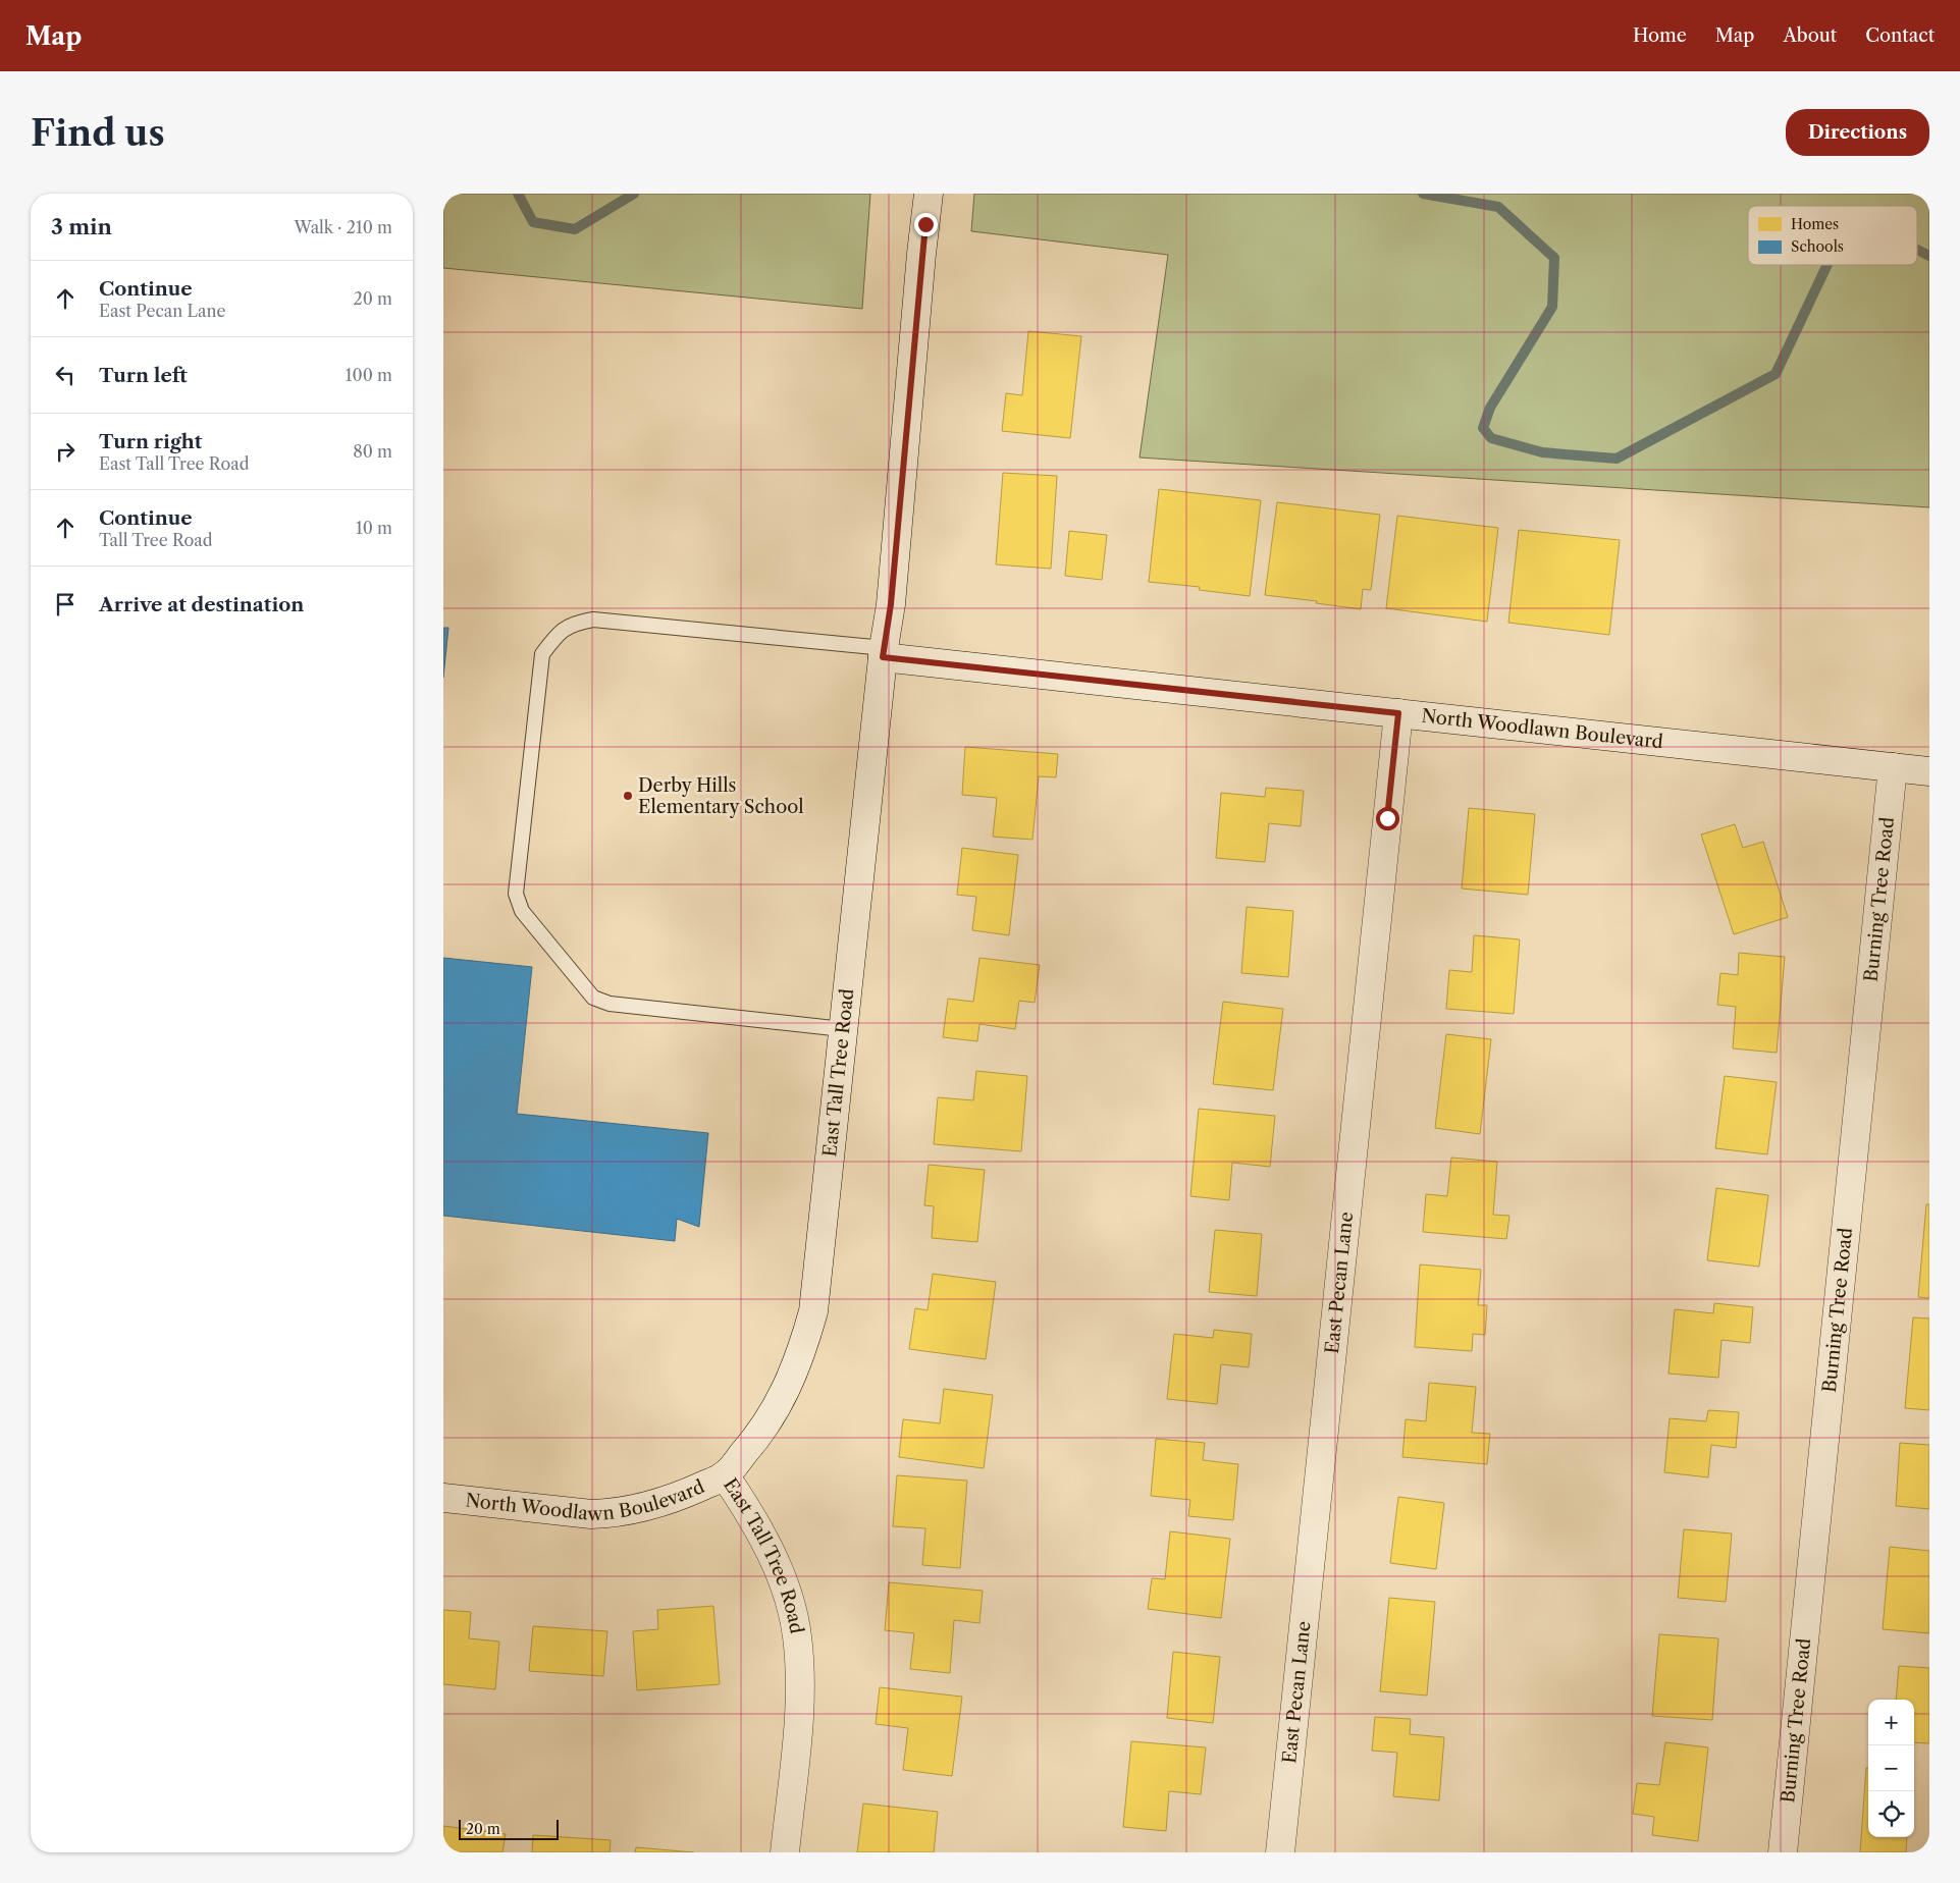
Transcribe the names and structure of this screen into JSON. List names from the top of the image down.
{
  "streets": {
    "street": [
      "North Woodlawn Boulevard",
      "Burning Tree Road",
      "East Tall Tree Road",
      "East Pecan Lane"
    ]
  },
  "crossings": [
    ["North Woodlawn Boulevard", "Burning Tree Road"],
    ["North Woodlawn Boulevard", "East Tall Tree Road"],
    ["North Woodlawn Boulevard", "East Pecan Lane"]
  ],
  "places": ["Derby Hills Elementary School"],
  "legend": ["Homes", "Schools"],
  "scale_bar": "20 m",
  "page": {
    "header": "Map",
    "nav": [
      "Home",
      "Map",
      "About",
      "Contact"
    ],
    "buttons": "Directions",
    "title": "Find us",
    "heading": ["3 min", "Walk · 210 m"],
    "list": [
      ["Continue", "East Pecan Lane", "20 m"],
      ["Turn left", "100 m"],
      ["Turn right", "East Tall Tree Road", "80 m"],
      ["Continue", "Tall Tree Road", "10 m"],
      "Arrive at destination"
    ],
    "map_buttons": ["+", "−"],
    "scale": "20 m"
  }
}
